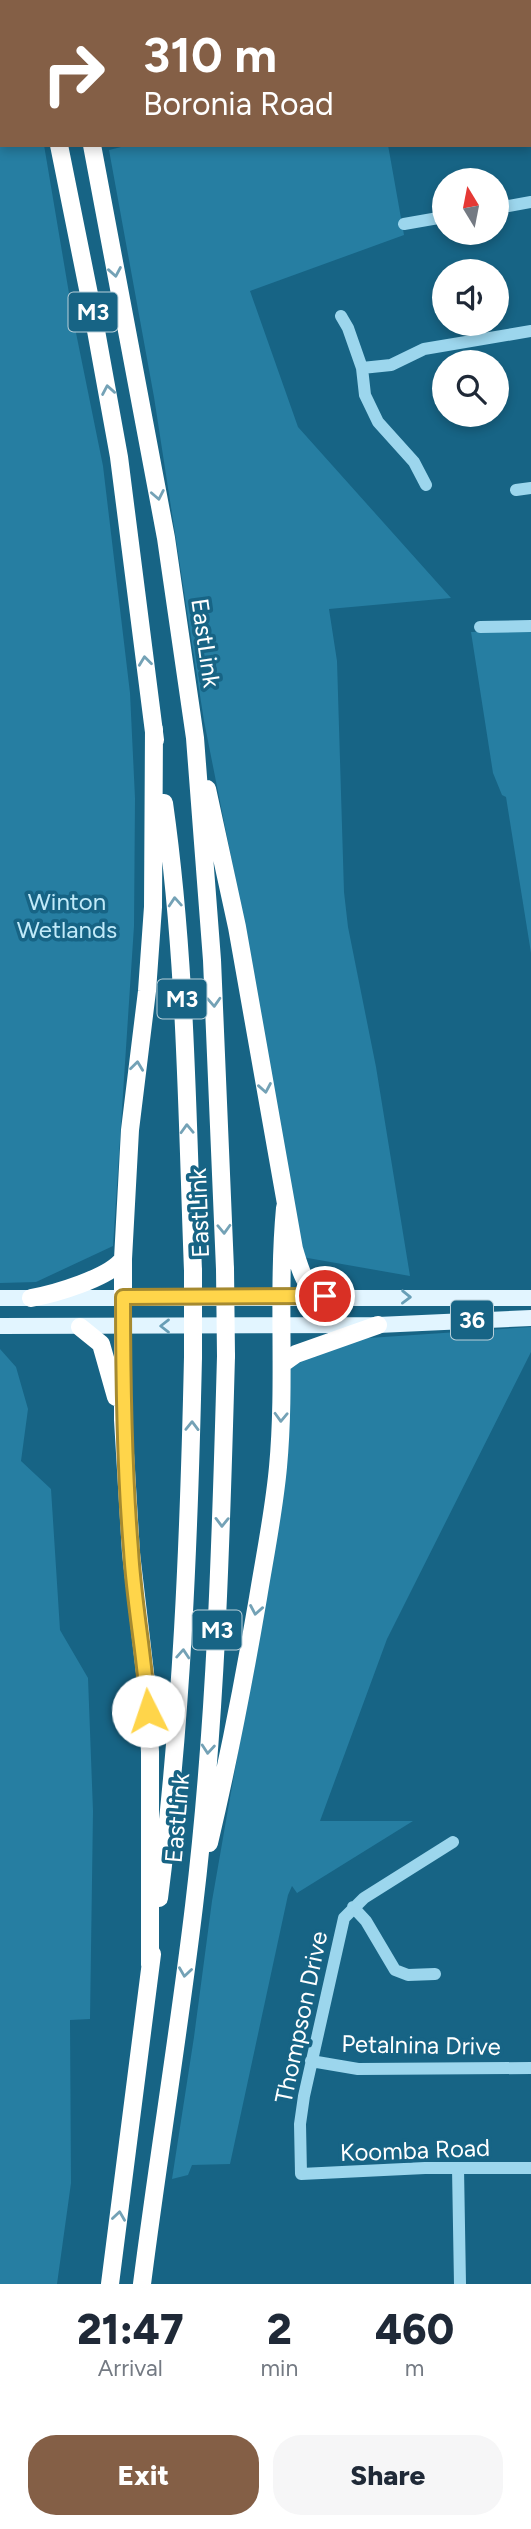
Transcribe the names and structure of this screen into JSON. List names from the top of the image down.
{
  "streets": {
    "highway": ["M3", "EastLink"],
    "main road": ["36"],
    "street": ["Thompson Drive", "Petalnina Drive", "Koomba Road"]
  },
  "crossings": [
    ["Thompson Drive", "Petalnina Drive"],
    ["Thompson Drive", "Koomba Road"]
  ],
  "parks": ["Winton Wetlands"],
  "north": "top",
  "page": {
    "turn": ["310 m", "Boronia Road"],
    "eta": [
      "21:47",
      "Arrival",
      "2",
      "min",
      "460",
      "m"
    ],
    "buttons": ["Exit", "Share"]
  }
}
